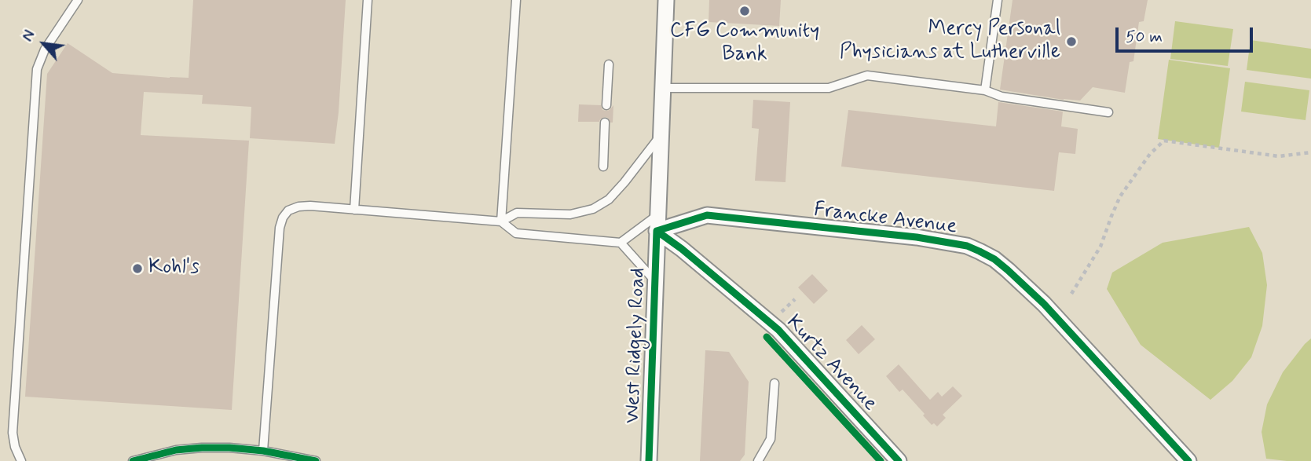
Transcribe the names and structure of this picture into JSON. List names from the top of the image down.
{
  "streets": {
    "street": ["Francke Avenue", "West Ridgely Road", "Kurtz Avenue"]
  },
  "crossings": [
    ["Francke Avenue", "West Ridgely Road"],
    ["Francke Avenue", "Kurtz Avenue"],
    ["West Ridgely Road", "Kurtz Avenue"]
  ],
  "places": ["CFG Community Bank", "Mercy Personal Physicians at Lutherville", "Kohl's"],
  "scale_bar": "50 m",
  "north": "top left"
}
